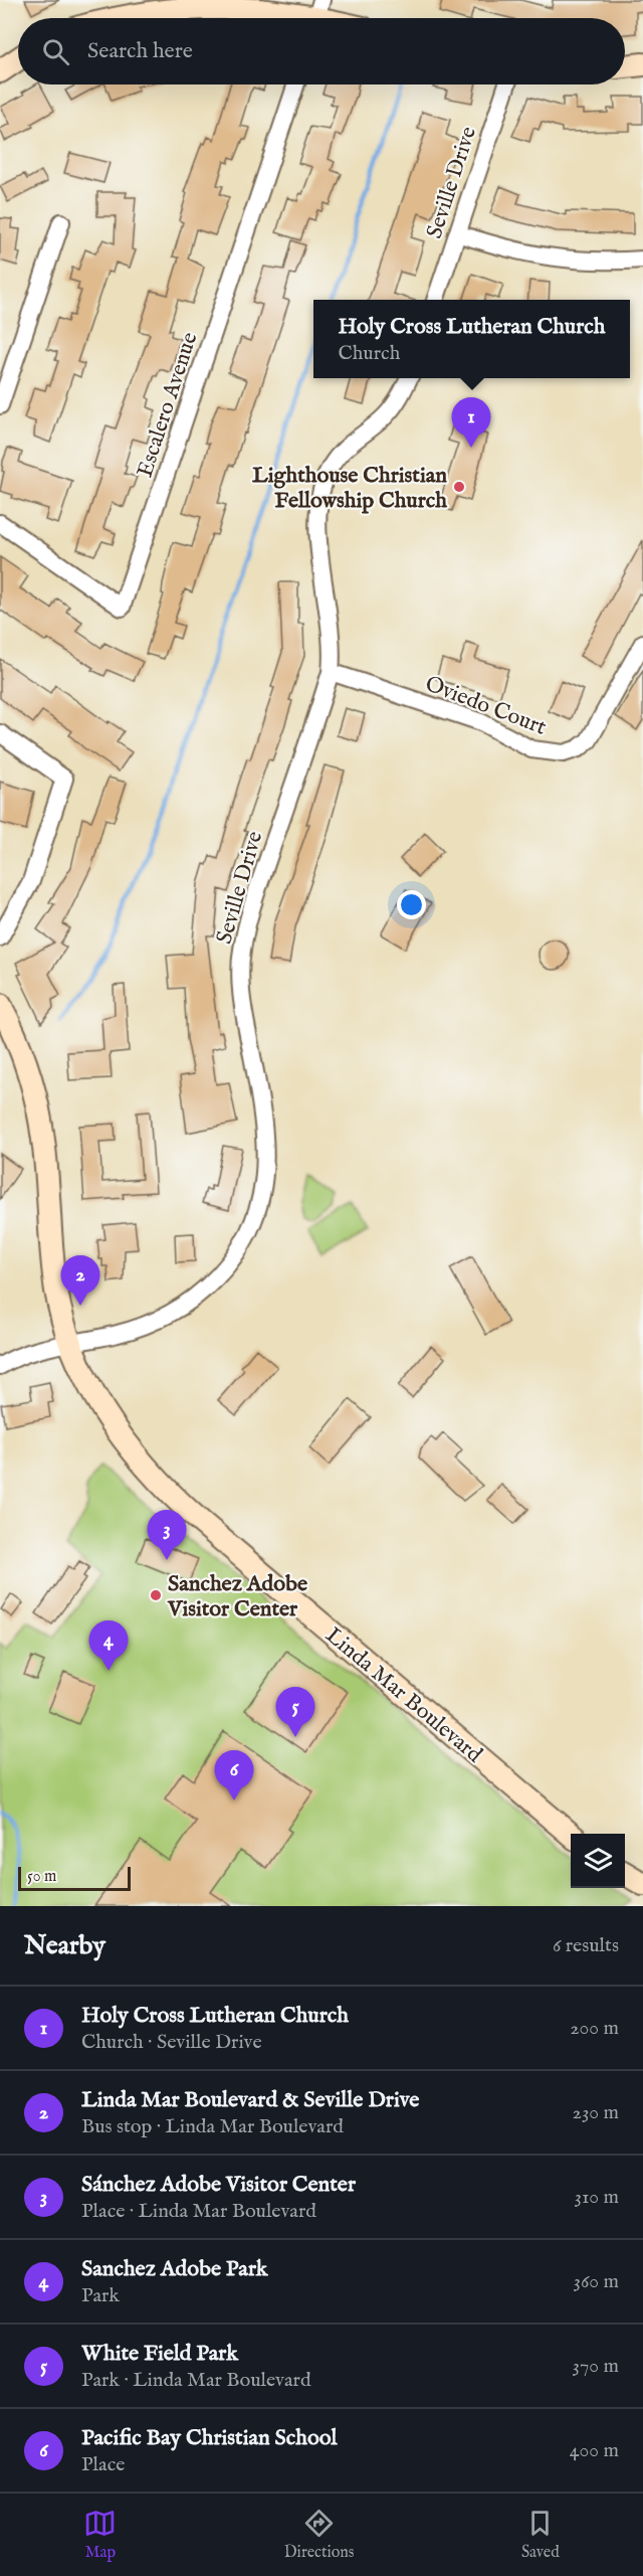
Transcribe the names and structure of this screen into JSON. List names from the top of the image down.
{
  "streets": {
    "street": [
      "Seville Drive",
      "Escalero Avenue",
      "Oviedo Court",
      "Linda Mar Boulevard"
    ]
  },
  "crossings": [
    ["Seville Drive", "Oviedo Court"],
    ["Seville Drive", "Linda Mar Boulevard"]
  ],
  "places": ["Lighthouse Christian Fellowship Church", "Sanchez Adobe Visitor Center"],
  "scale_bar": "50 m",
  "page": {
    "search": "Search here",
    "popup": ["Holy Cross Lutheran Church", "Church"],
    "pins": [
      "1",
      "2",
      "3",
      "4",
      "5",
      "6"
    ],
    "scale": "50 m",
    "heading": ["Nearby", "6 results"],
    "list": [
      {
        "mark": "1",
        "name": "Holy Cross Lutheran Church",
        "note": "Church · Seville Drive",
        "value": "200 m"
      },
      {
        "mark": "2",
        "name": "Linda Mar Boulevard & Seville Drive",
        "note": "Bus stop · Linda Mar Boulevard",
        "value": "230 m"
      },
      {
        "mark": "3",
        "name": "Sánchez Adobe Visitor Center",
        "note": "Place · Linda Mar Boulevard",
        "value": "310 m"
      },
      {
        "mark": "4",
        "name": "Sanchez Adobe Park",
        "note": "Park",
        "value": "360 m"
      },
      {
        "mark": "5",
        "name": "White Field Park",
        "note": "Park · Linda Mar Boulevard",
        "value": "370 m"
      },
      {
        "mark": "6",
        "name": "Pacific Bay Christian School",
        "note": "Place",
        "value": "400 m"
      }
    ],
    "nav": ["Map", "Directions", "Saved"]
  }
}
